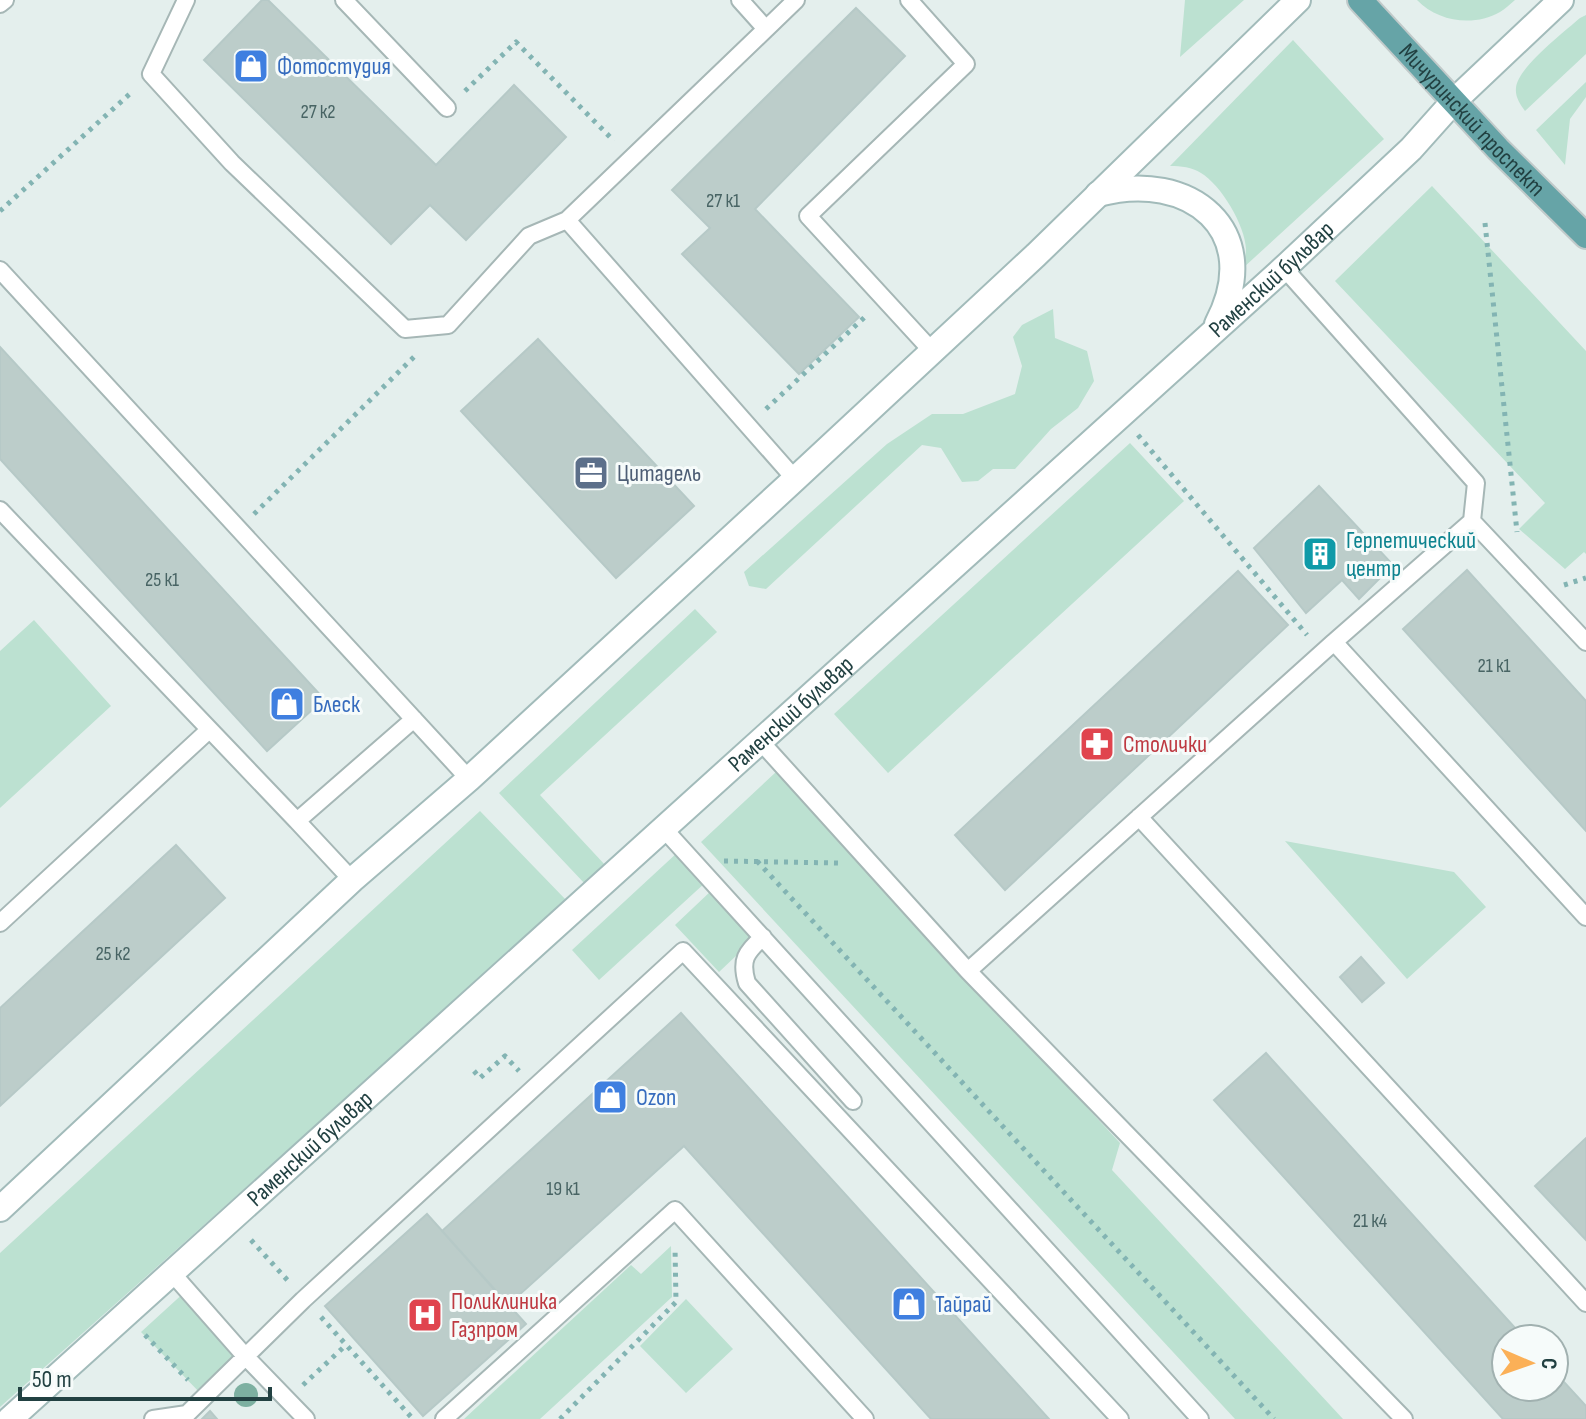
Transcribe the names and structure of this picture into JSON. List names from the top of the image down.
{
  "streets": {
    "main road": ["Мичуринский проспект"],
    "street": ["Раменский бульвар"]
  },
  "crossings": [
    ["Мичуринский проспект", "Раменский бульвар"]
  ],
  "places": {
    "shop": [
      "Фотостудия",
      "Блеск",
      "Ozon",
      "Тайрай"
    ],
    "office": ["Цитадель"],
    "building": ["Герпетический центр"],
    "pharmacy": ["Столички"],
    "hospital": ["Поликлиника Газпром"]
  },
  "house_numbers": [
    "27 к2",
    "27 к1",
    "25 к1",
    "21 к1",
    "25 к2",
    "19 к1",
    "21 к4"
  ],
  "scale_bar": "50 m",
  "north": "right"
}
